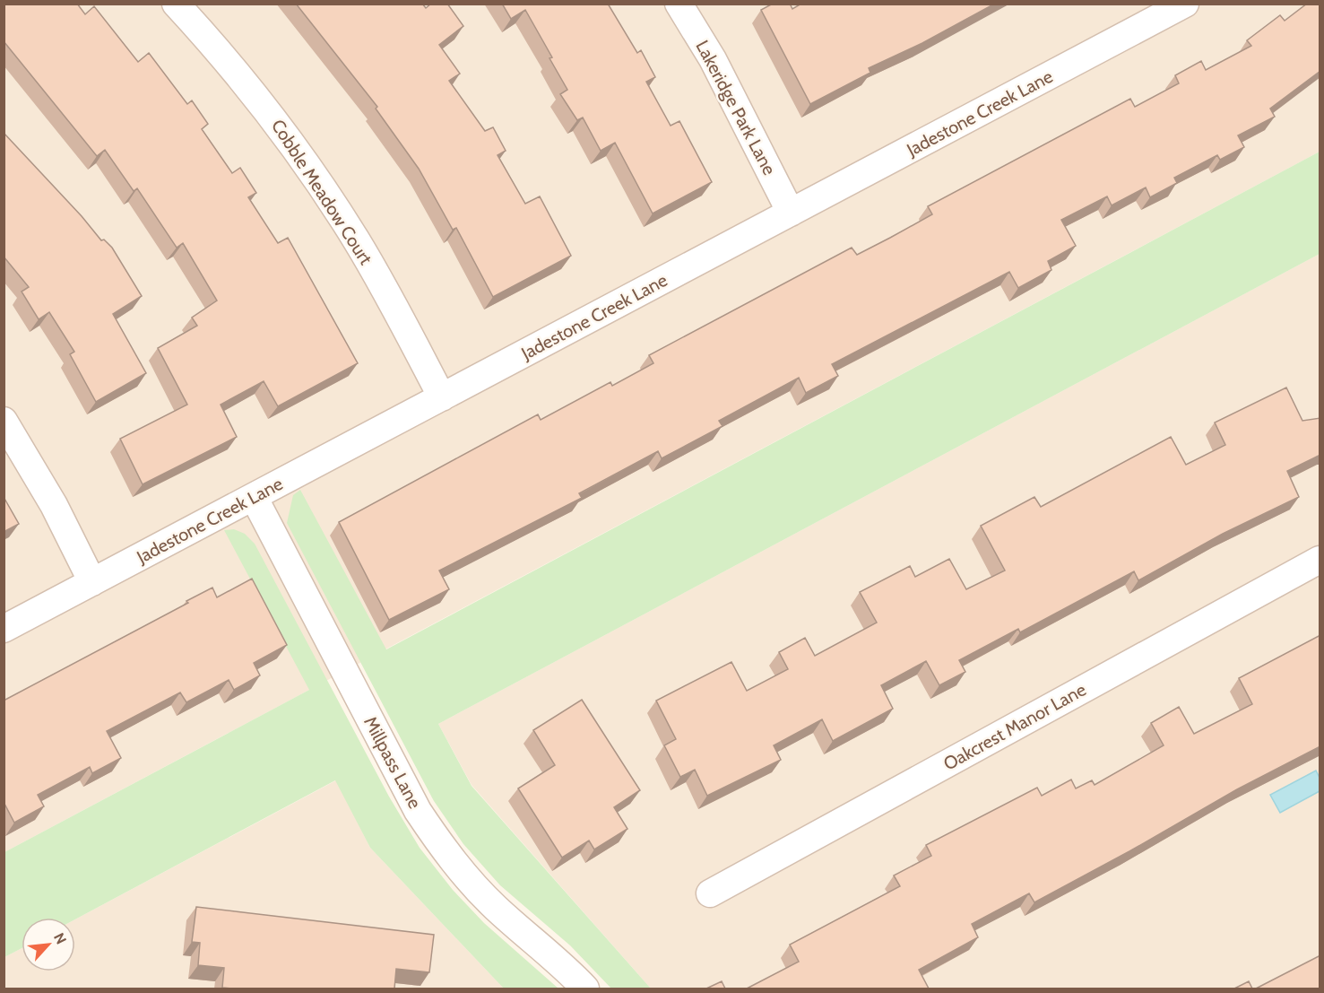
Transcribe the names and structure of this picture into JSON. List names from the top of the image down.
{
  "streets": {
    "street": [
      "Lakeridge Park Lane",
      "Jadestone Creek Lane",
      "Cobble Meadow Court",
      "Oakcrest Manor Lane",
      "Millpass Lane"
    ]
  },
  "crossings": [
    ["Lakeridge Park Lane", "Jadestone Creek Lane"],
    ["Jadestone Creek Lane", "Cobble Meadow Court"],
    ["Jadestone Creek Lane", "Millpass Lane"]
  ],
  "north": "top right"
}
